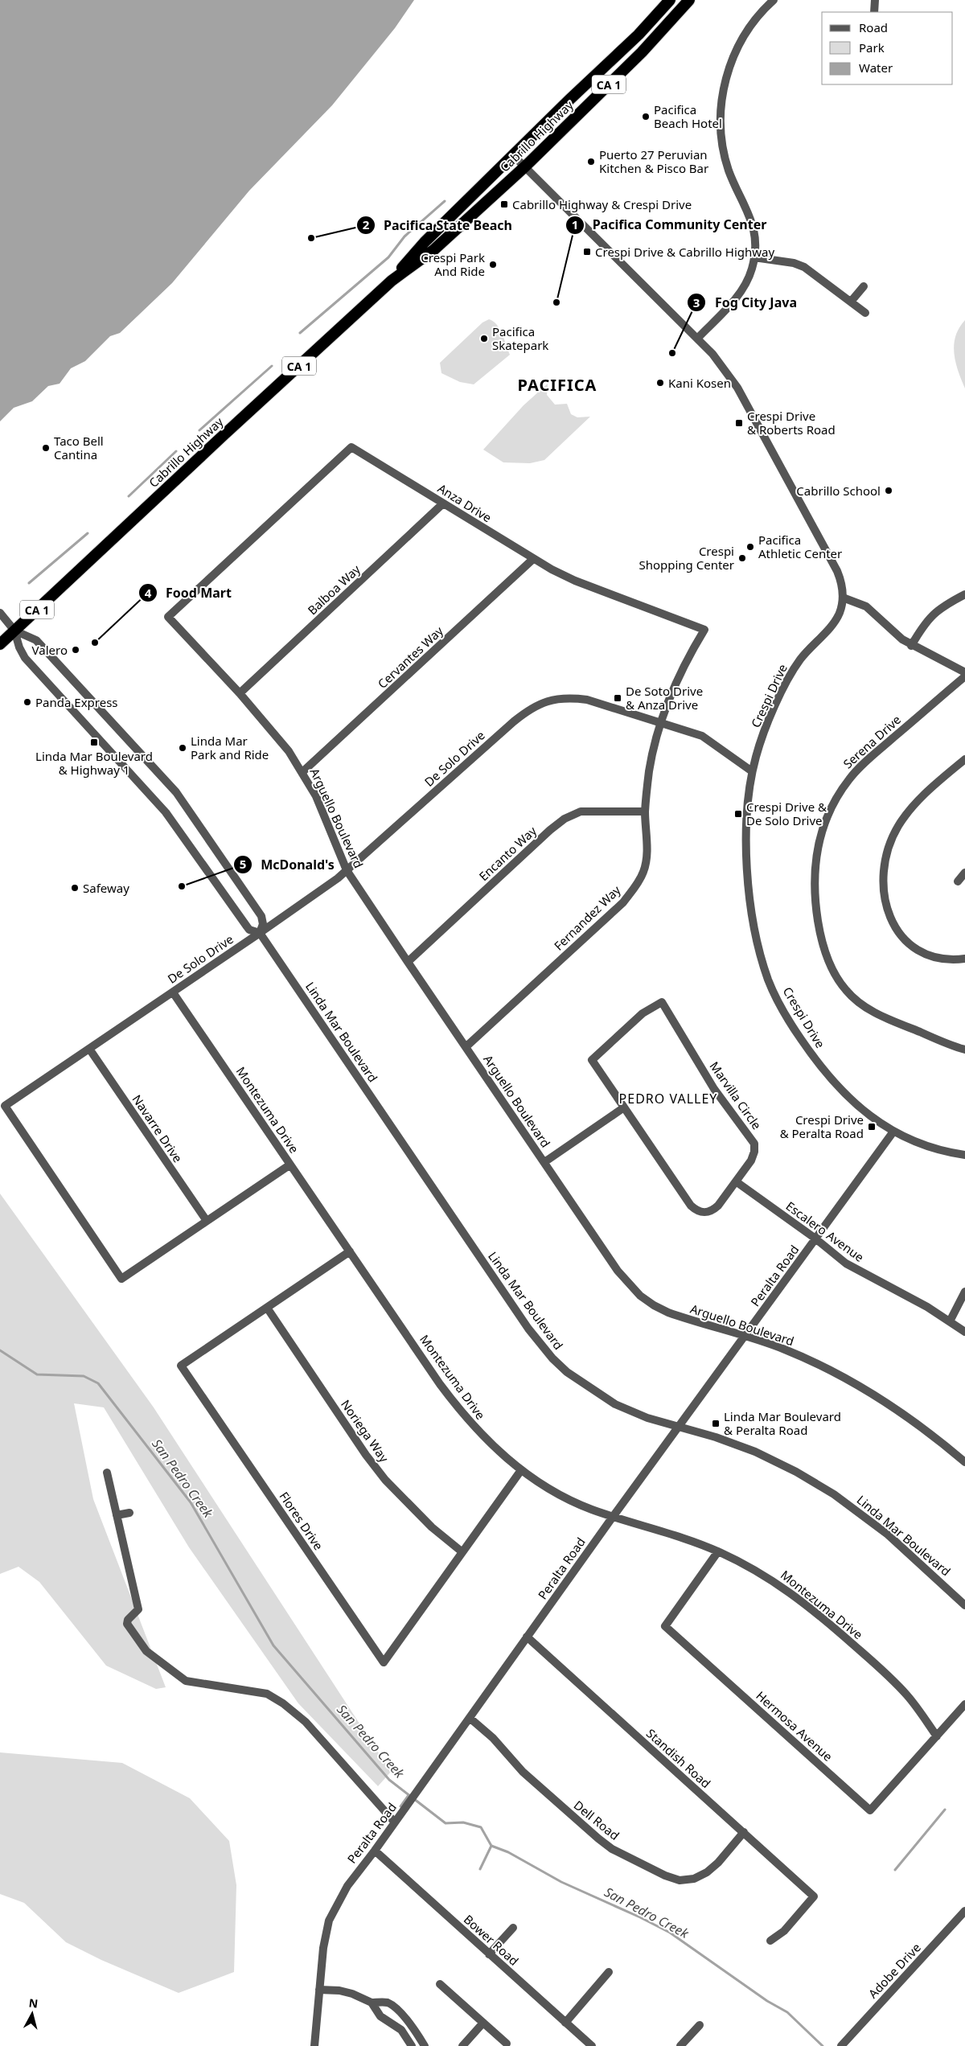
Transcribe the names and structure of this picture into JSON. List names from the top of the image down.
{
  "streets": {
    "highway": ["CA 1", "Cabrillo Highway"],
    "street": [
      "Anza Drive",
      "Balboa Way",
      "Cervantes Way",
      "Crespi Drive",
      "Serena Drive",
      "De Solo Drive",
      "Arguello Boulevard",
      "Encanto Way",
      "Fernandez Way",
      "Linda Mar Boulevard",
      "Marvilla Circle",
      "Montezuma Drive",
      "Navarre Drive",
      "Escalero Avenue",
      "Peralta Road",
      "Noriega Way",
      "Flores Drive",
      "Hermosa Avenue",
      "Standish Road",
      "Dell Road",
      "Bower Road",
      "Adobe Drive"
    ]
  },
  "crossings": [
    ["Cabrillo Highway", "Crespi Drive"],
    ["Cabrillo Highway", "Linda Mar Boulevard"],
    ["Anza Drive", "Balboa Way"],
    ["Anza Drive", "Cervantes Way"],
    ["Anza Drive", "De Solo Drive"],
    ["Anza Drive", "Arguello Boulevard"],
    ["Anza Drive", "Fernandez Way"],
    ["Balboa Way", "Arguello Boulevard"],
    ["Cervantes Way", "Arguello Boulevard"],
    ["Crespi Drive", "De Solo Drive"],
    ["Crespi Drive", "Peralta Road"],
    ["De Solo Drive", "Arguello Boulevard"],
    ["De Solo Drive", "Fernandez Way"],
    ["De Solo Drive", "Linda Mar Boulevard"],
    ["De Solo Drive", "Montezuma Drive"],
    ["De Solo Drive", "Navarre Drive"],
    ["Arguello Boulevard", "Encanto Way"],
    ["Arguello Boulevard", "Fernandez Way"],
    ["Arguello Boulevard", "Peralta Road"],
    ["Encanto Way", "Fernandez Way"],
    ["Linda Mar Boulevard", "Peralta Road"],
    ["Marvilla Circle", "Escalero Avenue"],
    ["Montezuma Drive", "Peralta Road"],
    ["Montezuma Drive", "Flores Drive"],
    ["Montezuma Drive", "Hermosa Avenue"],
    ["Escalero Avenue", "Peralta Road"],
    ["Peralta Road", "Standish Road"],
    ["Peralta Road", "Dell Road"],
    ["Peralta Road", "Bower Road"],
    ["Noriega Way", "Flores Drive"],
    ["Standish Road", "Dell Road"]
  ],
  "districts": ["PACIFICA", "PEDRO VALLEY"],
  "water": ["San Pedro Creek"],
  "places": {
    "other": [
      "Pacifica Beach Hotel",
      "Puerto 27 Peruvian Kitchen & Pisco Bar",
      "Pacifica State Beach",
      "Crespi Park And Ride",
      "Pacifica Community Center",
      "Pacifica Skatepark",
      "Fog City Java",
      "Kani Kosen",
      "Taco Bell Cantina",
      "Cabrillo School",
      "Pacifica Athletic Center",
      "Crespi Shopping Center",
      "Food Mart",
      "Valero",
      "Panda Express",
      "Linda Mar Park and Ride",
      "McDonald's",
      "Safeway"
    ],
    "transit": [
      "Cabrillo Highway & Crespi Drive",
      "Crespi Drive & Cabrillo Highway",
      "Crespi Drive & Roberts Road",
      "De Soto Drive & Anza Drive",
      "Linda Mar Boulevard & Highway 1",
      "Crespi Drive & De Solo Drive",
      "Crespi Drive & Peralta Road",
      "Linda Mar Boulevard & Peralta Road"
    ]
  },
  "legend": ["Road", "Park", "Water"],
  "north": "top"
}
